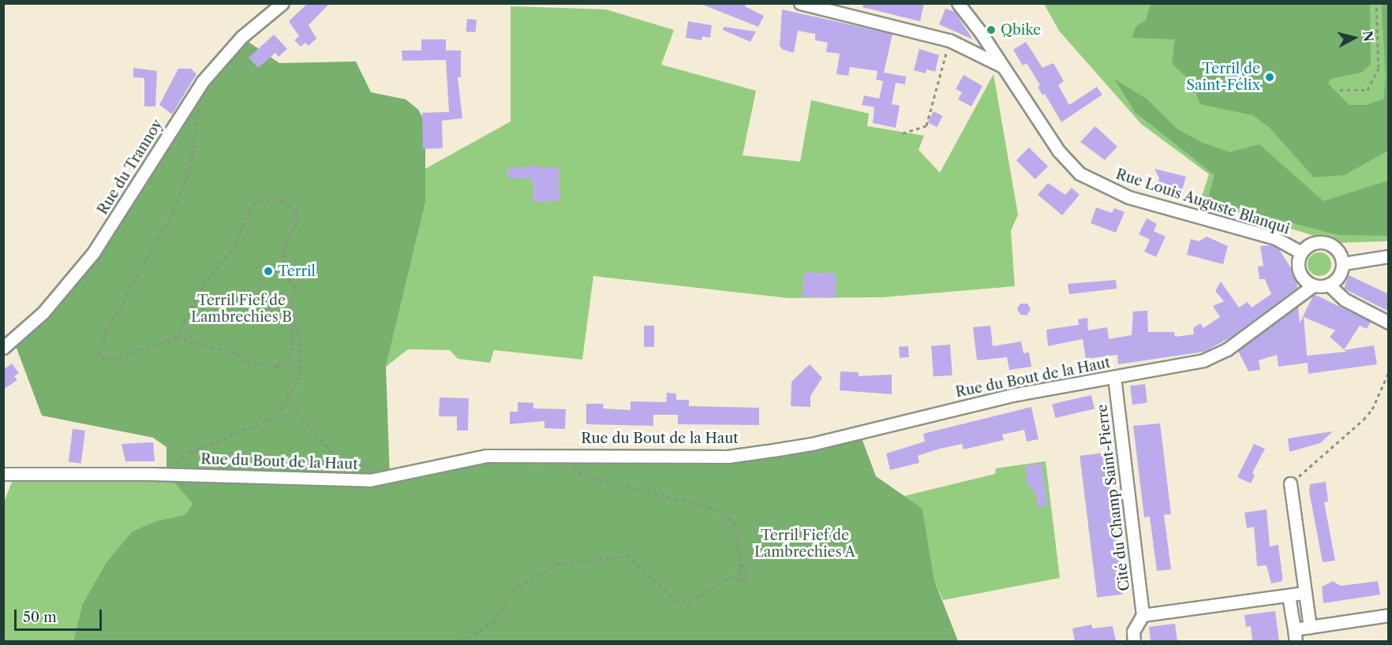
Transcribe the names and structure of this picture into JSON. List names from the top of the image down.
{
  "streets": {
    "street": [
      "Rue du Trannoy",
      "Rue Louis Auguste Blanqui",
      "Rue du Bout de la Haut",
      "Cité du Champ Saint-Pierre"
    ]
  },
  "crossings": [
    ["Rue Louis Auguste Blanqui", "Rue du Bout de la Haut"],
    ["Rue du Bout de la Haut", "Cité du Champ Saint-Pierre"]
  ],
  "parks": ["Terril Fief de Lambrechies B", "Terril Fief de Lambrechies A"],
  "places": ["Qbike", "Terril de Saint-Félix", "Terril"],
  "scale_bar": "50 m",
  "north": "right"
}
